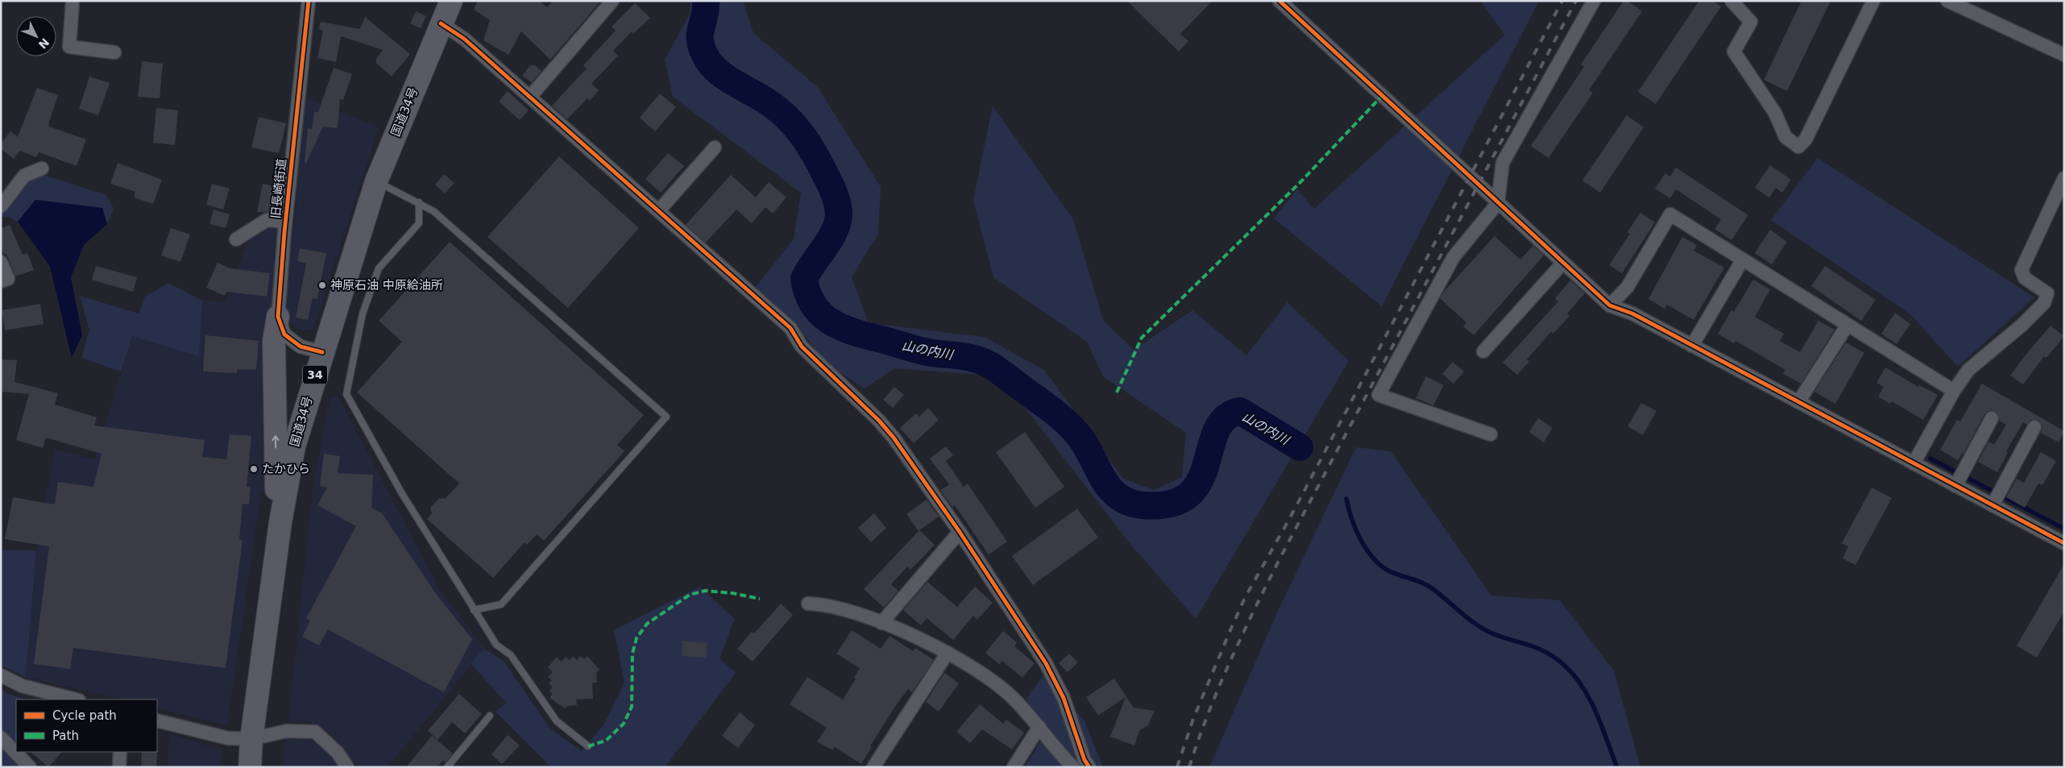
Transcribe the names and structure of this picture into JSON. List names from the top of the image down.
{
  "streets": {
    "highway": ["国道34号", "34"],
    "street": ["旧長崎街道"]
  },
  "crossings": [
    ["国道34号", "旧長崎街道"]
  ],
  "water": ["山の内川"],
  "places": ["神原石油 中原給油所", "たかひら"],
  "legend": ["Cycle path", "Path"],
  "north": "bottom right"
}
